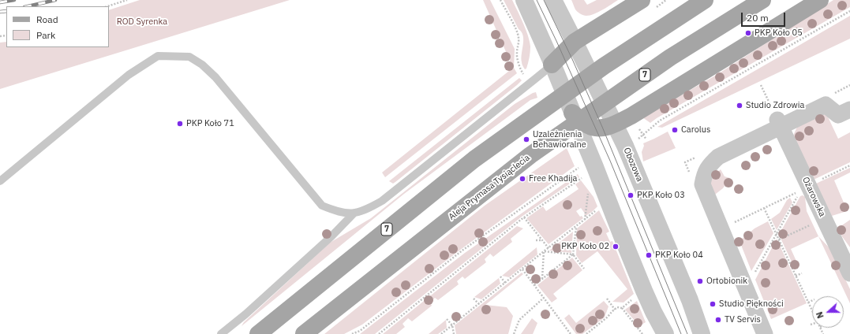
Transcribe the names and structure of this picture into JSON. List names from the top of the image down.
{
  "streets": {
    "main road": ["7", "Aleja Prymasa Tysiąclecia"],
    "street": ["Obozowa", "Ożarowska"]
  },
  "parks": ["ROD Syrenka"],
  "places": [
    "PKP Koło 05",
    "Studio Zdrowia",
    "PKP Koło 71",
    "Carolus",
    "Uzależnienia Behawioralne",
    "Free Khadija",
    "PKP Koło 03",
    "PKP Koło 02",
    "PKP Koło 04",
    "Ortobionik",
    "Studio Piękności",
    "TV Servis"
  ],
  "legend": ["Road", "Park"],
  "scale_bar": "20 m",
  "north": "left"
}
